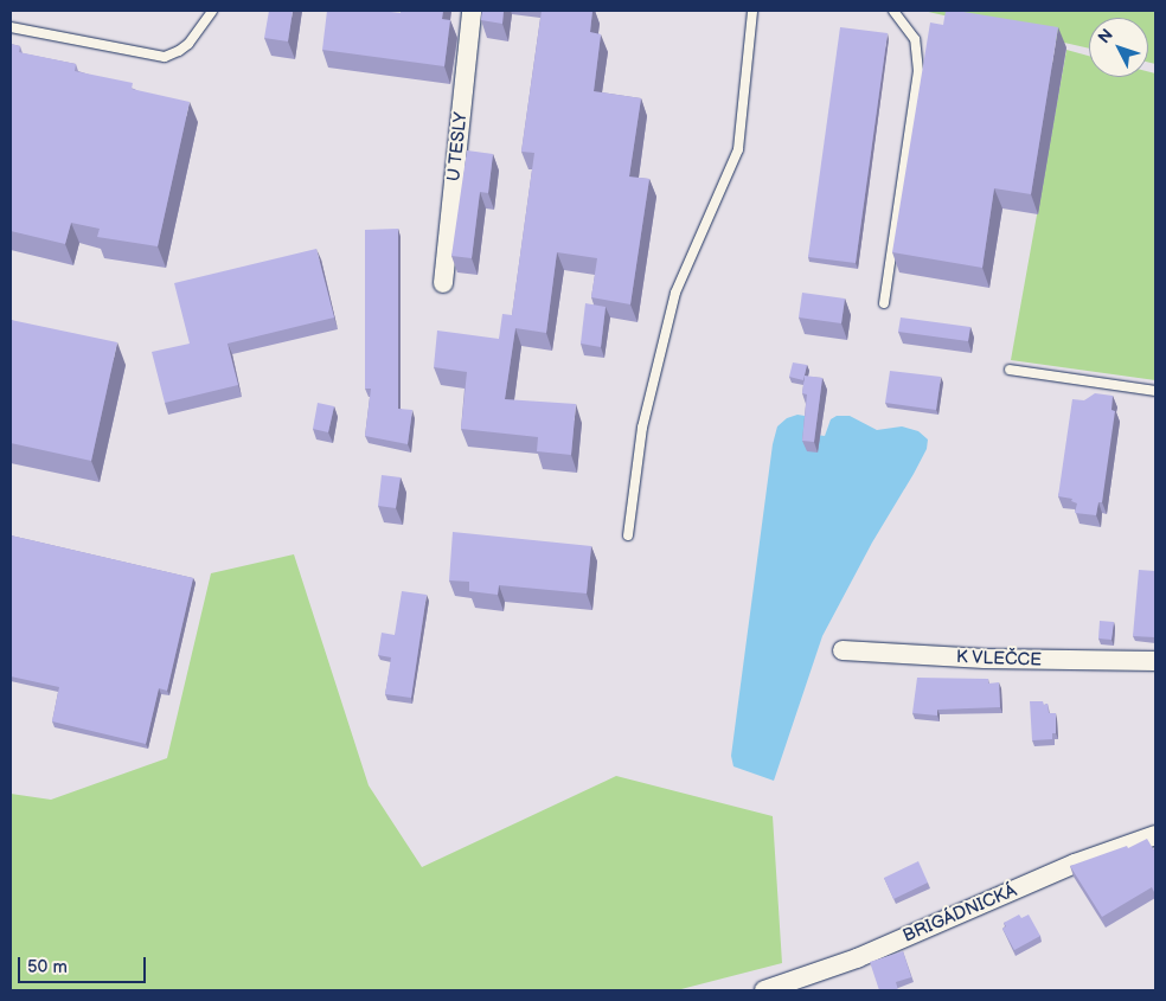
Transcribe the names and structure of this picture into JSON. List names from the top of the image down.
{
  "streets": {
    "street": ["U TESLY", "K VLEČCE", "BRIGÁDNICKÁ"]
  },
  "scale_bar": "50 m",
  "north": "top left"
}
